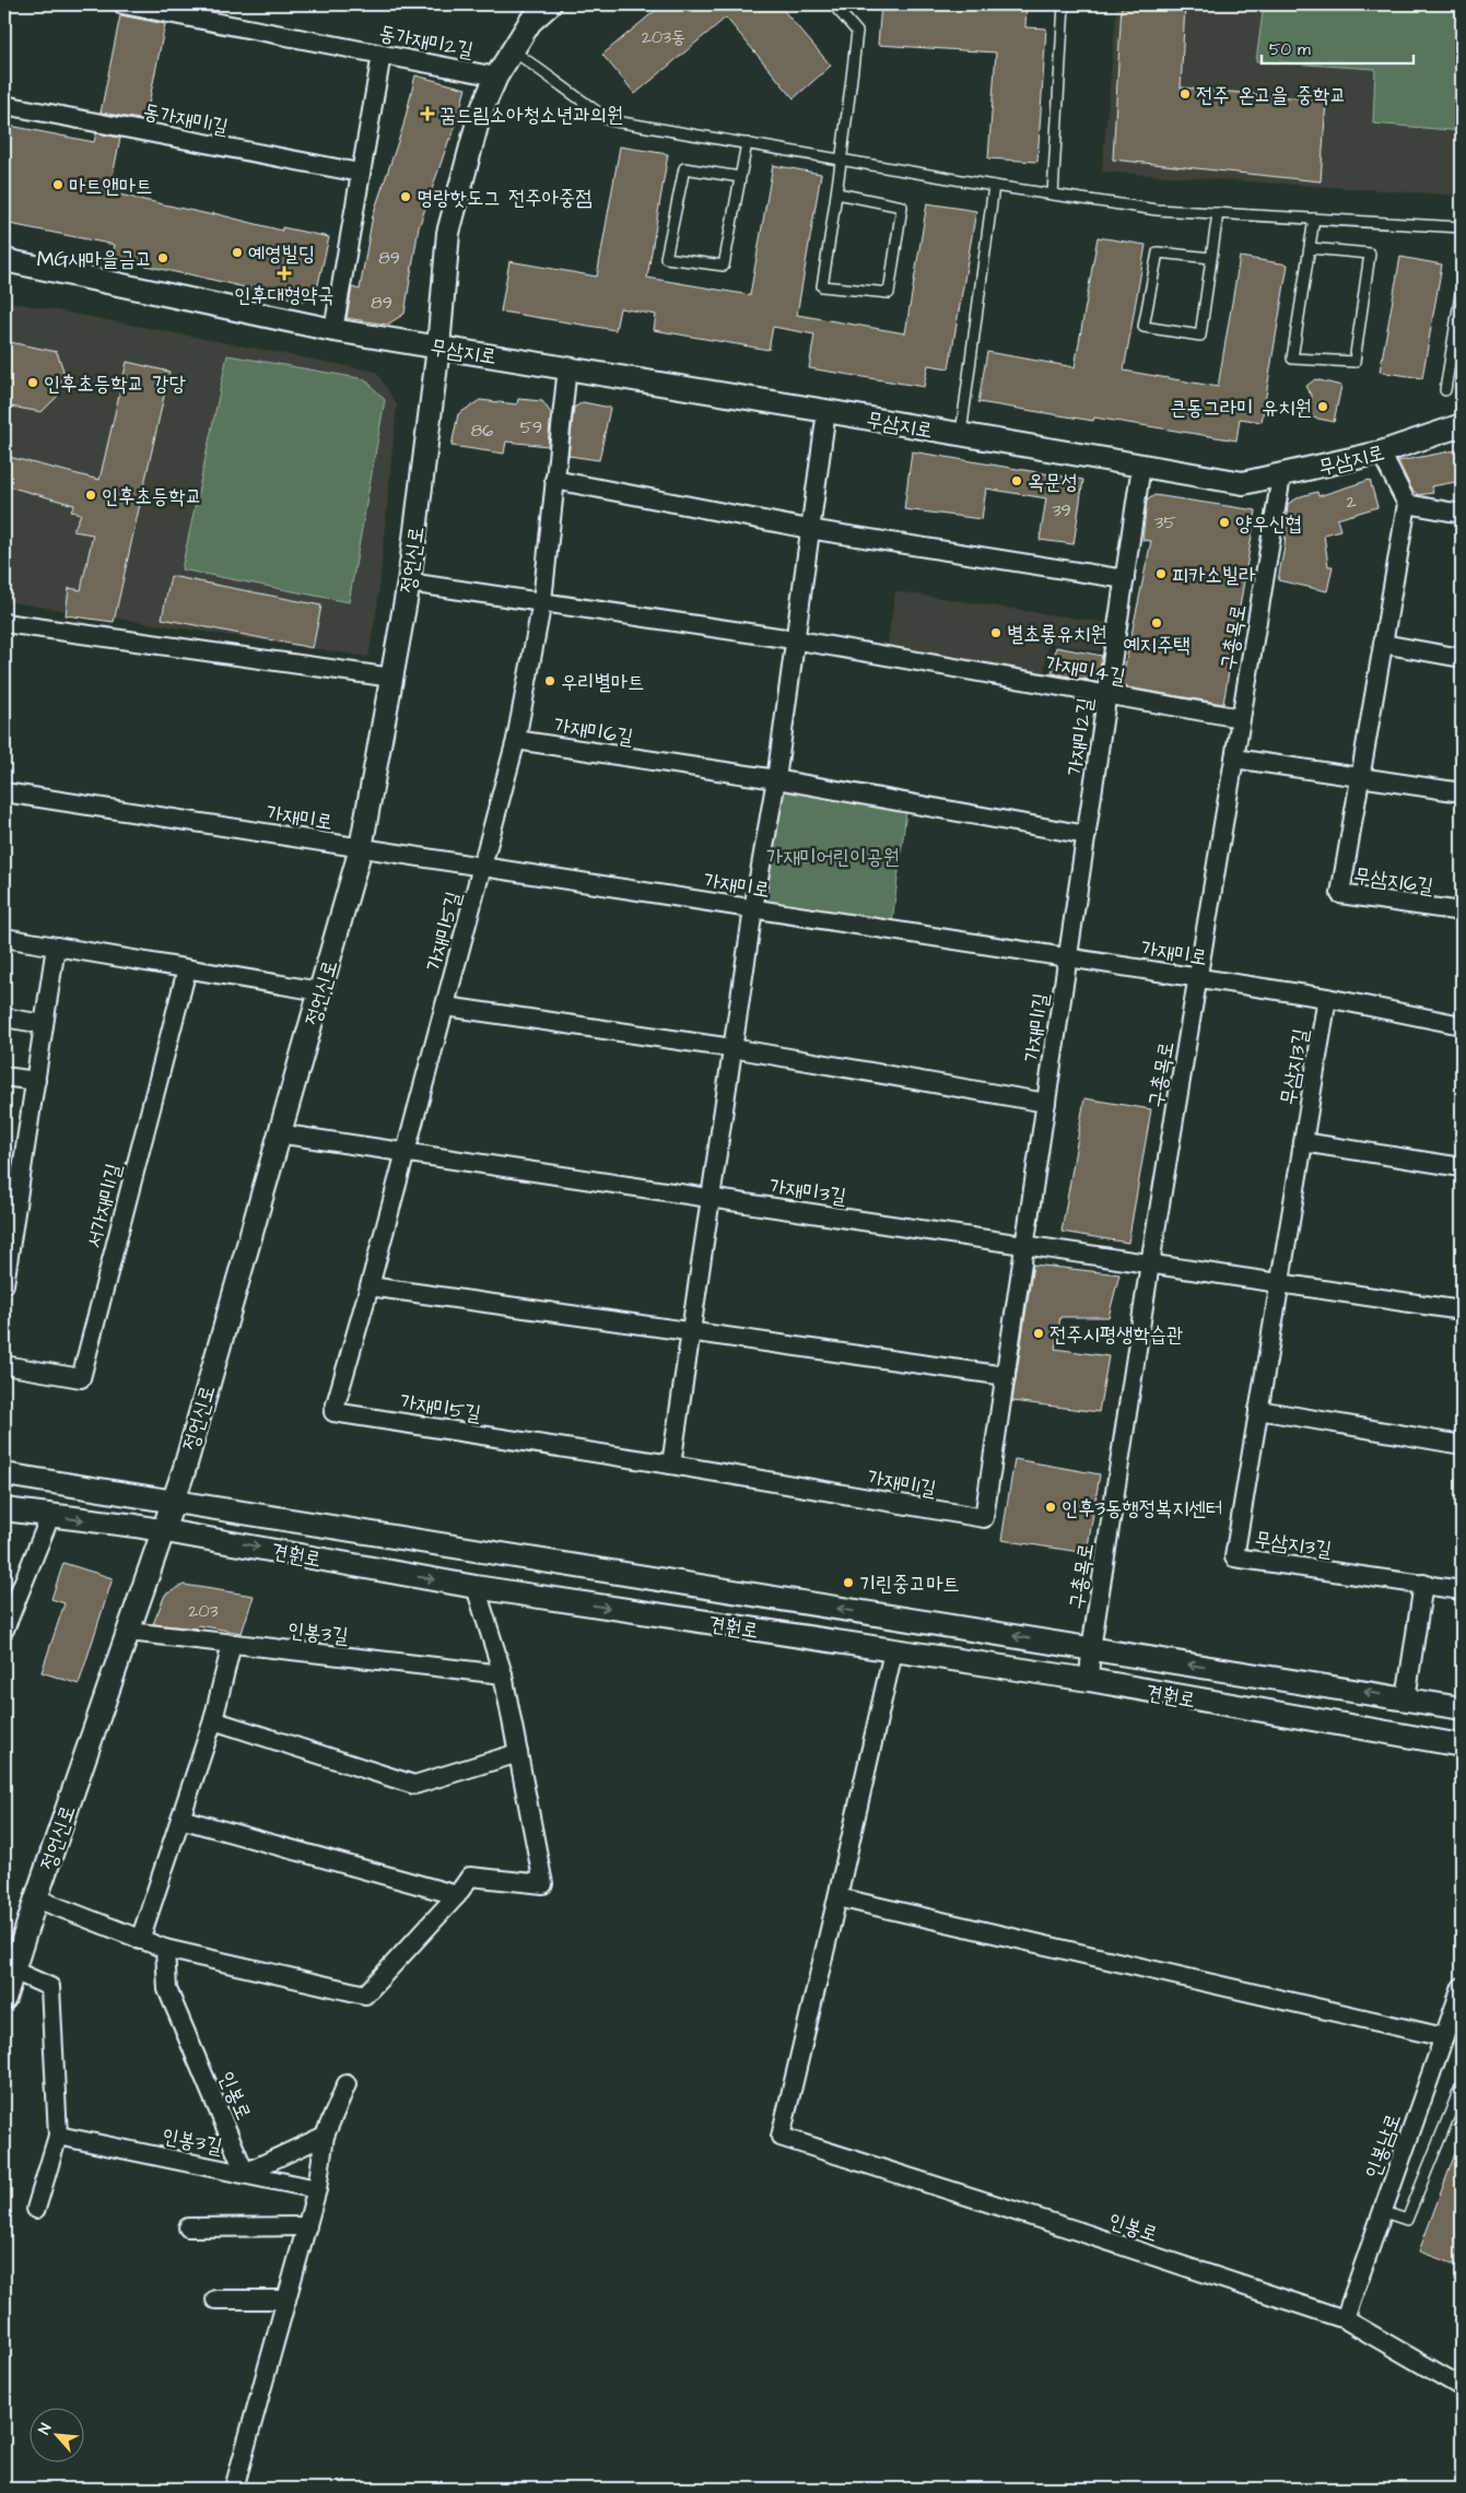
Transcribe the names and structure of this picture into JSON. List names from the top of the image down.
{
  "streets": {
    "street": [
      "동가재미2길",
      "동가재미1길",
      "무삼지로",
      "정언신로",
      "구총목로",
      "가재미4길",
      "가재미6길",
      "가재미2길",
      "가재미로",
      "무삼지6길",
      "가재미5길",
      "가재미1길",
      "무삼지3길",
      "가재미3길",
      "서가재미1길",
      "견훤로",
      "인봉3길",
      "인봉로",
      "인봉남로"
    ]
  },
  "crossings": [
    ["동가재미2길", "정언신로"],
    ["무삼지로", "정언신로"],
    ["무삼지로", "구총목로"],
    ["무삼지로", "가재미2길"],
    ["정언신로", "가재미로"],
    ["정언신로", "견훤로"],
    ["정언신로", "인봉3길"],
    ["구총목로", "가재미4길"],
    ["구총목로", "가재미로"],
    ["구총목로", "견훤로"],
    ["가재미4길", "가재미2길"],
    ["가재미2길", "가재미로"],
    ["가재미2길", "가재미1길"],
    ["가재미로", "가재미5길"],
    ["가재미로", "가재미1길"],
    ["가재미로", "무삼지3길"],
    ["가재미5길", "가재미1길"],
    ["가재미5길", "가재미3길"],
    ["가재미1길", "가재미3길"],
    ["인봉3길", "인봉로"],
    ["인봉로", "인봉남로"]
  ],
  "parks": ["가재미어린이공원"],
  "places": {
    "other": [
      "전주 온고을 중학교",
      "마트앤마트",
      "명랑핫도그 전주아중점",
      "예영빌딩",
      "MG새마을금고",
      "인후초등학교 강당",
      "큰동그라미 유치원",
      "옥문성",
      "인후초등학교",
      "양우신협",
      "피카소빌라",
      "예지주택",
      "별초롱유치원",
      "우리별마트",
      "전주시평생학습관",
      "인후3동행정복지센터",
      "기린중고마트"
    ],
    "health": ["꿈드림소아청소년과의원", "인후대형약국"]
  },
  "house_numbers": [
    "203동",
    "89",
    "89",
    "59",
    "86",
    "2",
    "39",
    "35",
    "203"
  ],
  "scale_bar": "50 m",
  "north": "top left"
}
